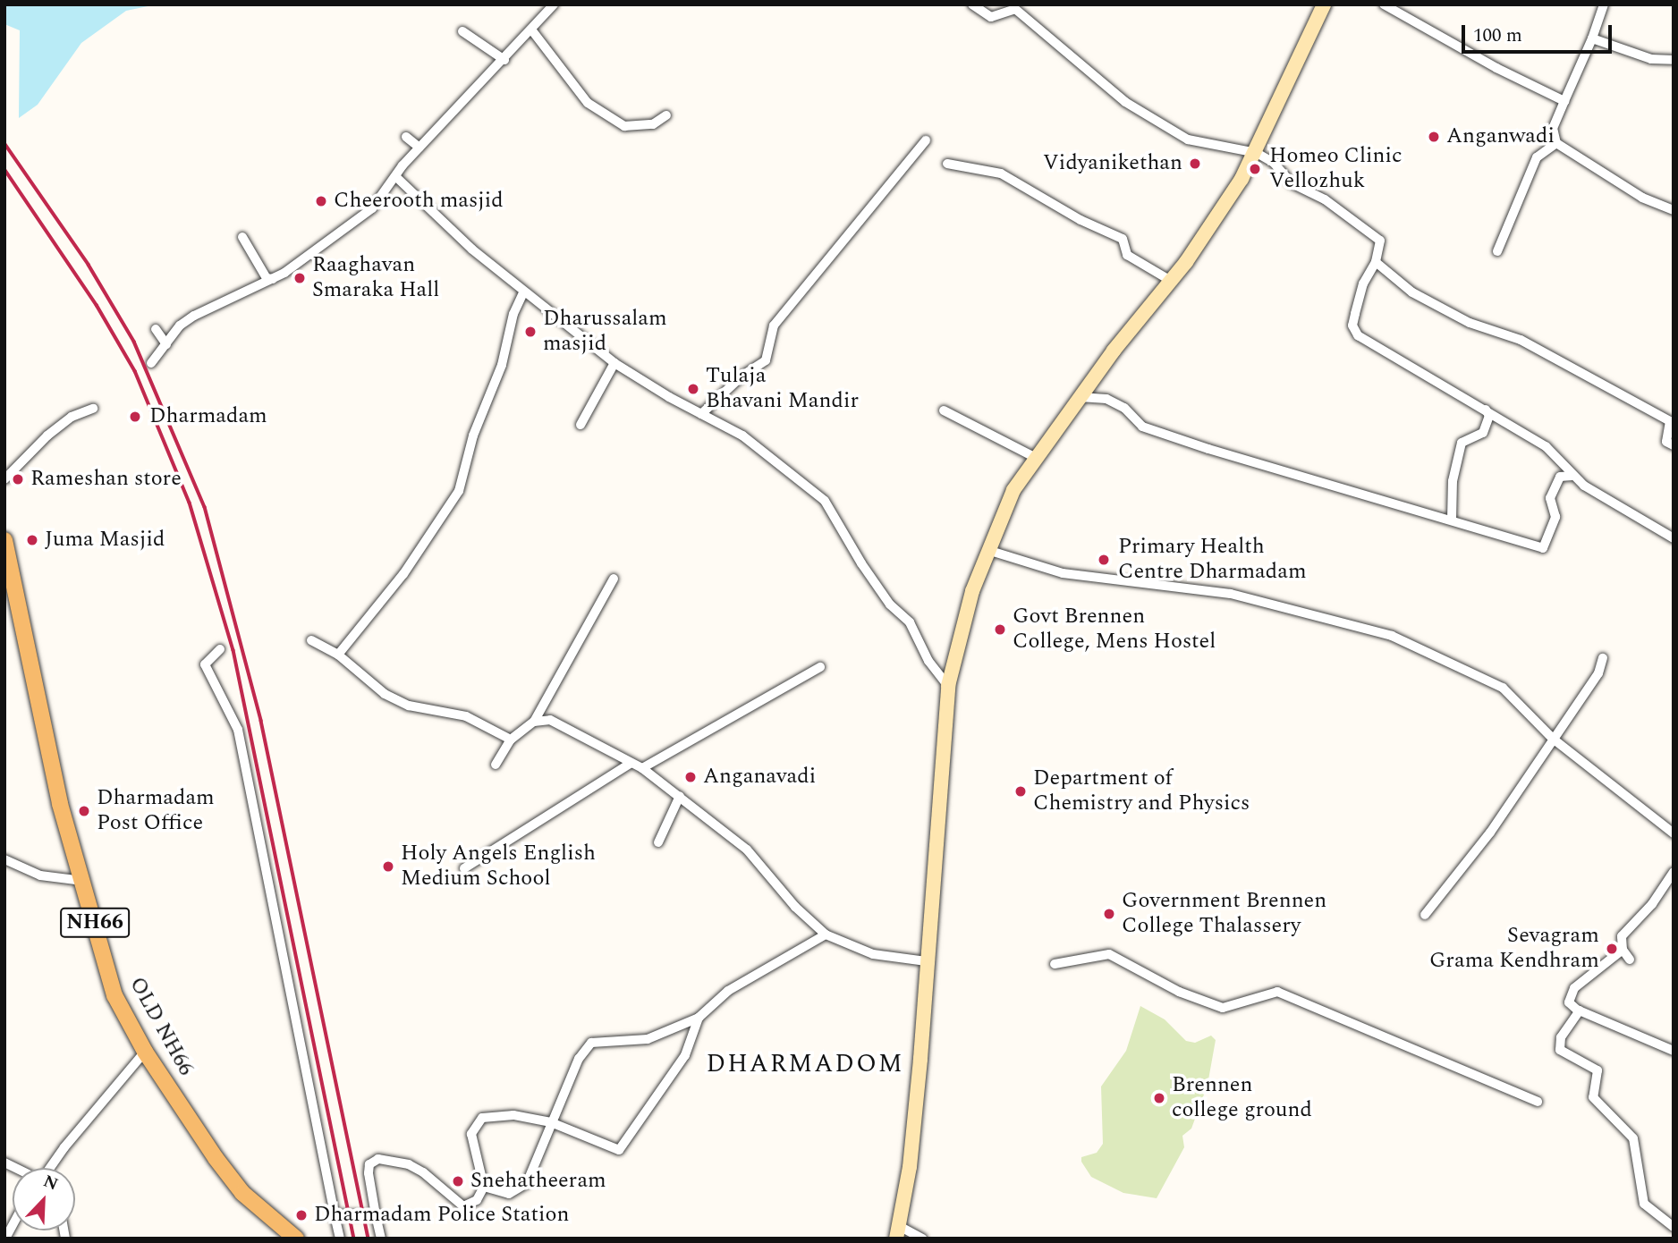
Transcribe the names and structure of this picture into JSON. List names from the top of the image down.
{
  "streets": {
    "main road": ["NH66", "OLD NH66"]
  },
  "districts": ["DHARMADOM"],
  "places": [
    "Anganwadi",
    "Vidyanikethan",
    "Homeo Clinic Vellozhuk",
    "Cheerooth masjid",
    "Raaghavan Smaraka Hall",
    "Dharussalam masjid",
    "Tulaja Bhavani Mandir",
    "Dharmadam",
    "Rameshan store",
    "Juma Masjid",
    "Primary Health Centre Dharmadam",
    "Govt Brennen College, Mens Hostel",
    "Anganavadi",
    "Department of Chemistry and Physics",
    "Dharmadam Post Office",
    "Holy Angels English Medium School",
    "Government Brennen College Thalassery",
    "Sevagram Grama Kendhram",
    "Brennen college ground",
    "Snehatheeram",
    "Dharmadam Police Station"
  ],
  "scale_bar": "100 m",
  "north": "top right"
}
